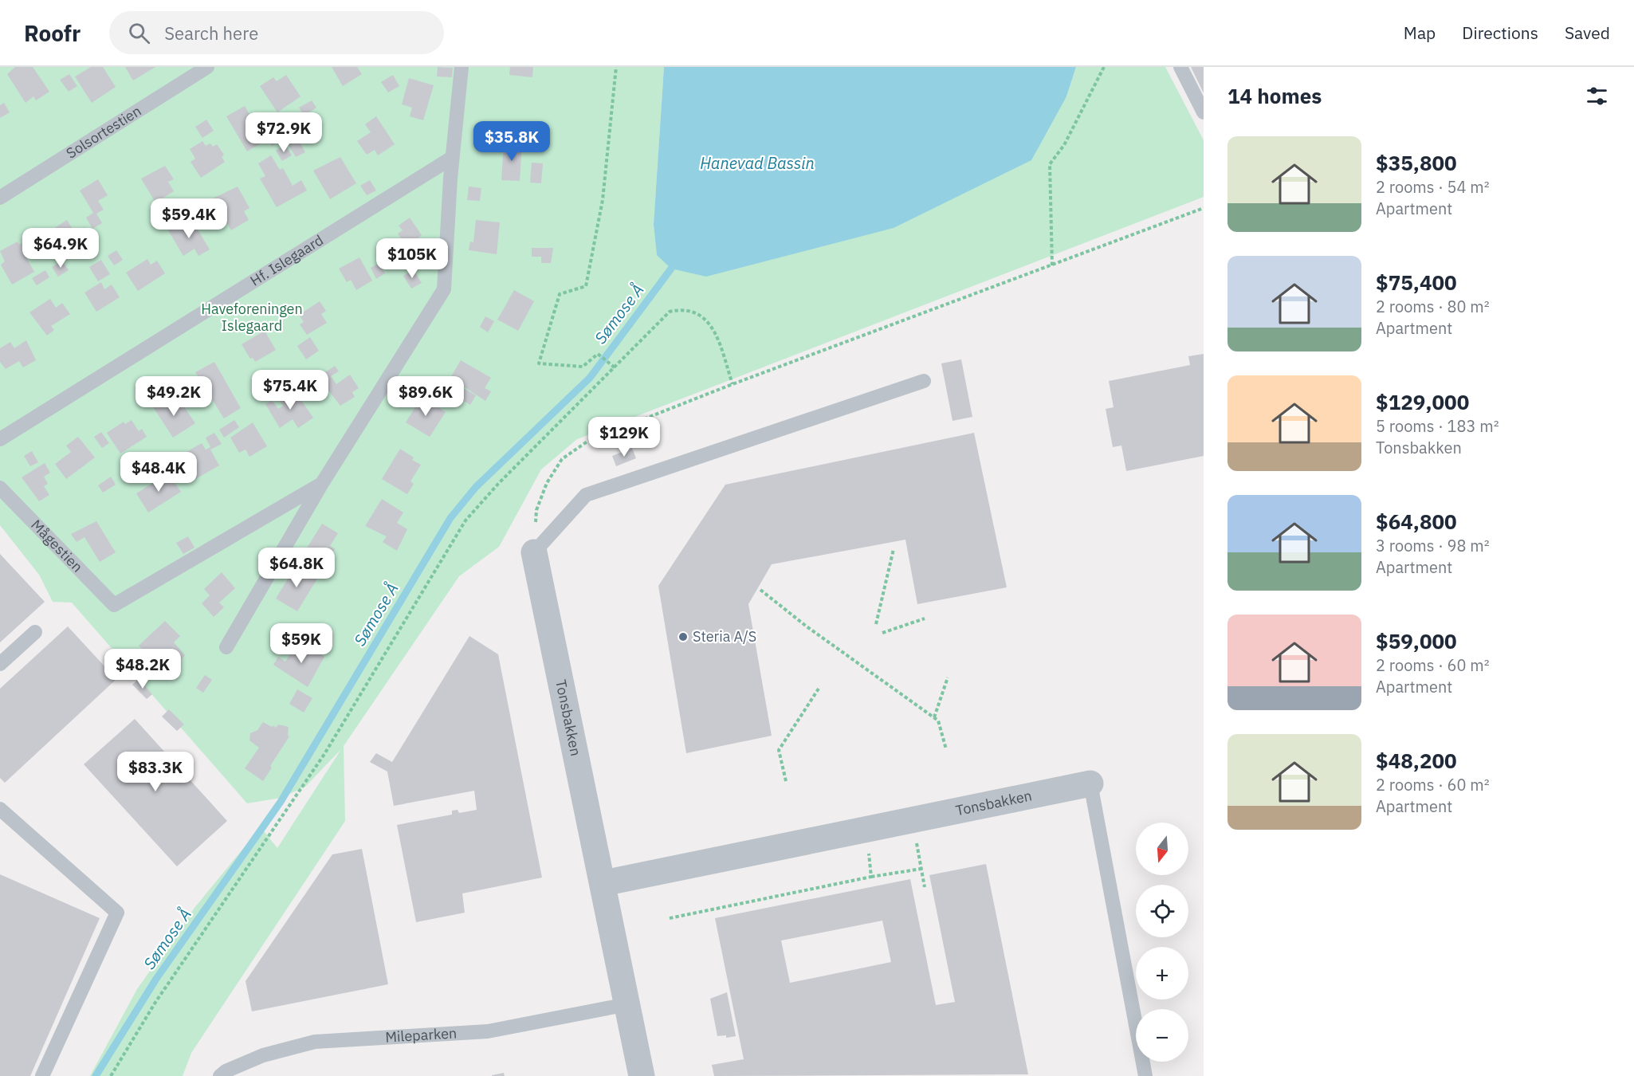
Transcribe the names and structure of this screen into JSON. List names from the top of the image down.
{
  "streets": {
    "street": ["Tonsbakken"],
    "lane": [
      "Solsortestien",
      "Hf. Islegaard",
      "Mågestien",
      "Mileparken"
    ]
  },
  "crossings": [
    ["Tonsbakken", "Mileparken"]
  ],
  "water": ["Hanevad Bassin", "Sømose Å"],
  "parks": ["Haveforeningen Islegaard"],
  "places": ["Steria A/S"],
  "north": "bottom",
  "page": {
    "header": "Roofr",
    "search": "Search here",
    "nav": ["Map", "Directions", "Saved"],
    "heading": "14 homes",
    "price": [
      "$72.9K",
      "$35.8K",
      "$59.4K",
      "$64.9K",
      "$105K",
      "$75.4K",
      "$49.2K",
      "$89.6K",
      "$129K",
      "$48.4K",
      "$64.8K",
      "$59K",
      "$48.2K",
      "$83.3K"
    ],
    "list": [
      {
        "name": "$35,800",
        "note": "2 rooms · 54 m² · Apartment"
      },
      {
        "name": "$75,400",
        "note": "2 rooms · 80 m² · Apartment"
      },
      {
        "name": "$129,000",
        "note": "5 rooms · 183 m² · Tonsbakken"
      },
      {
        "name": "$64,800",
        "note": "3 rooms · 98 m² · Apartment"
      },
      {
        "name": "$59,000",
        "note": "2 rooms · 60 m² · Apartment"
      },
      {
        "name": "$48,200",
        "note": "2 rooms · 60 m² · Apartment"
      }
    ],
    "map_buttons": ["+", "−"]
  }
}
